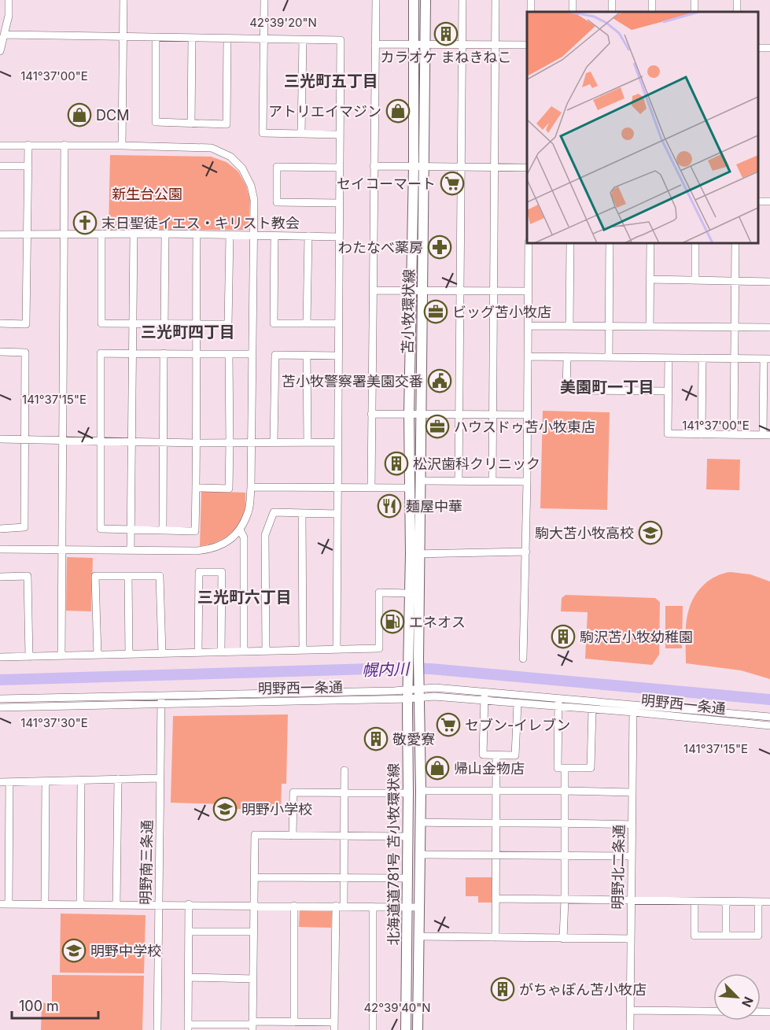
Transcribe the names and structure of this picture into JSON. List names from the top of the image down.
{
  "streets": {
    "main road": ["苫小牧環状線", "北海道道781号 苫小牧環状線"],
    "street": ["明野西一条通", "明野南三条通", "明野北二条通"]
  },
  "crossings": [
    ["苫小牧環状線", "明野西一条通"],
    ["苫小牧環状線", "北海道道781号 苫小牧環状線"],
    ["明野西一条通", "北海道道781号 苫小牧環状線"],
    ["明野西一条通", "明野南三条通"],
    ["明野西一条通", "明野北二条通"]
  ],
  "districts": [
    "三光町五丁目",
    "三光町四丁目",
    "美園町一丁目",
    "三光町六丁目"
  ],
  "water": ["幌内川"],
  "parks": ["新生台公園"],
  "places": {
    "building": [
      "カラオケ まねきねこ",
      "松沢歯科クリニック",
      "駒沢苫小牧幼稚園",
      "敬愛寮",
      "がちゃぽん苫小牧店"
    ],
    "shop": ["アトリエイマジン", "DCM", "帰山金物店"],
    "supermarket": ["セイコーマート", "セブン-イレブン"],
    "church": ["末日聖徒イエス・キリスト教会"],
    "pharmacy": ["わたなべ薬房"],
    "office": ["ビッグ苫小牧店", "ハウスドゥ苫小牧東店"],
    "public building": ["苫小牧警察署美園交番"],
    "restaurant": ["麺屋中華"],
    "school or university": ["駒大苫小牧高校", "明野小学校", "明野中学校"],
    "fuel station": ["エネオス"]
  },
  "scale_bar": "100 m",
  "north": "bottom right",
  "coordinates": [
    "42°39'20\"N",
    "141°37'00\"E",
    "141°37'15\"E",
    "141°37'30\"E",
    "42°39'40\"N"
  ]
}
